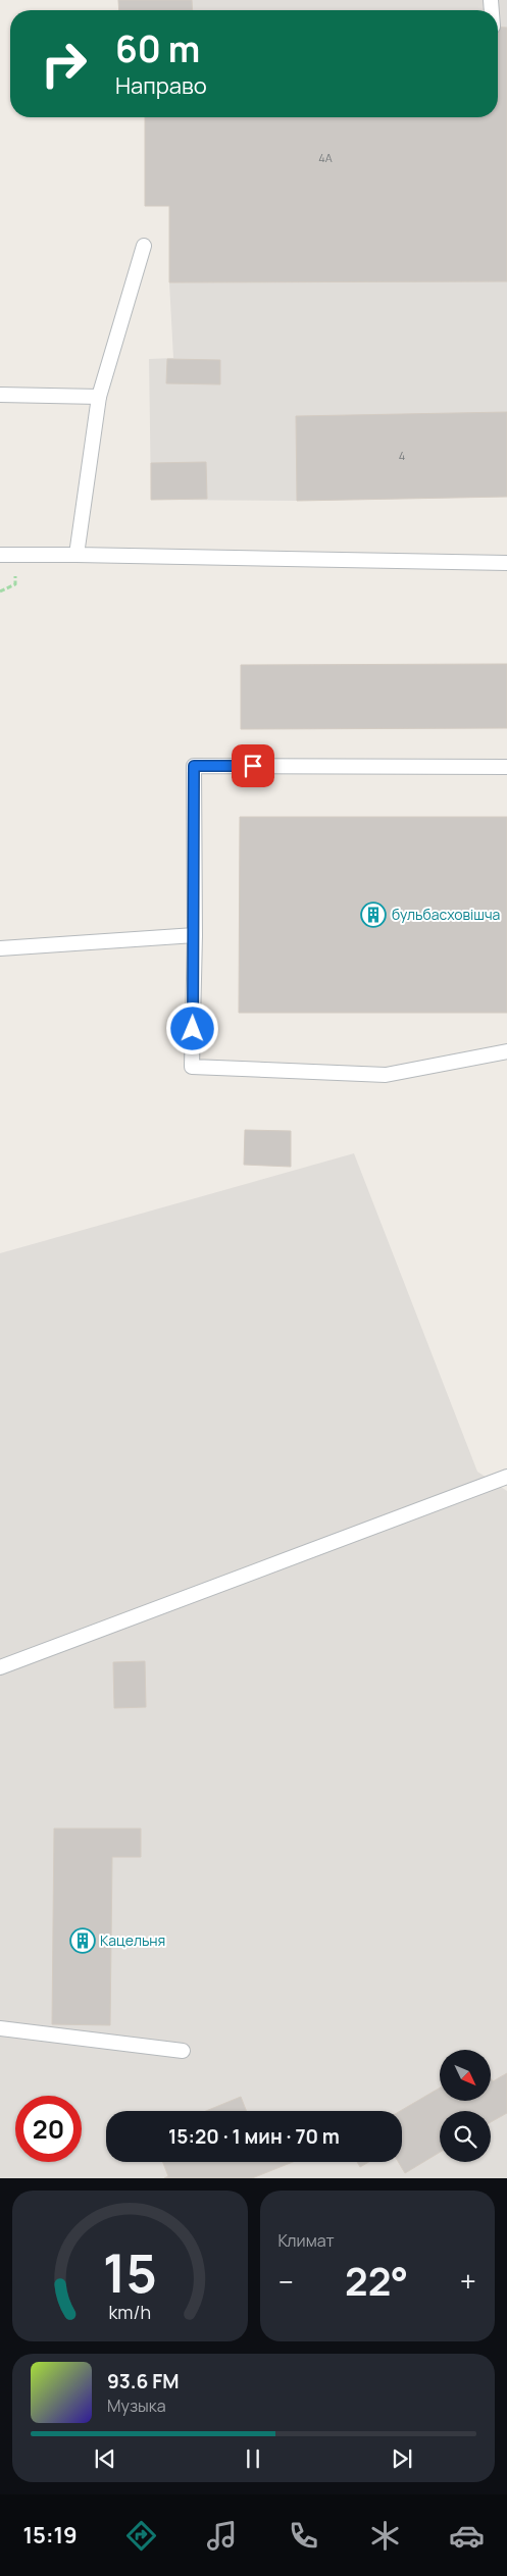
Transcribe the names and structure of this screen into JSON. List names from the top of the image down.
{
  "places": {
    "building": ["бульбасховішча", "Кацельня"]
  },
  "house_numbers": ["4А", "4"],
  "north": "bottom right",
  "page": {
    "turn": ["60 m", "Направо"],
    "limit": "20",
    "trip": "15:20 · 1 мин · 70 m",
    "tile": "Климат",
    "heat": ["−", "22°", "+"],
    "song": ["93.6 FM", "Музыка"],
    "tabs": "15:19",
    "gauge": ["15", "km/h"]
  }
}
